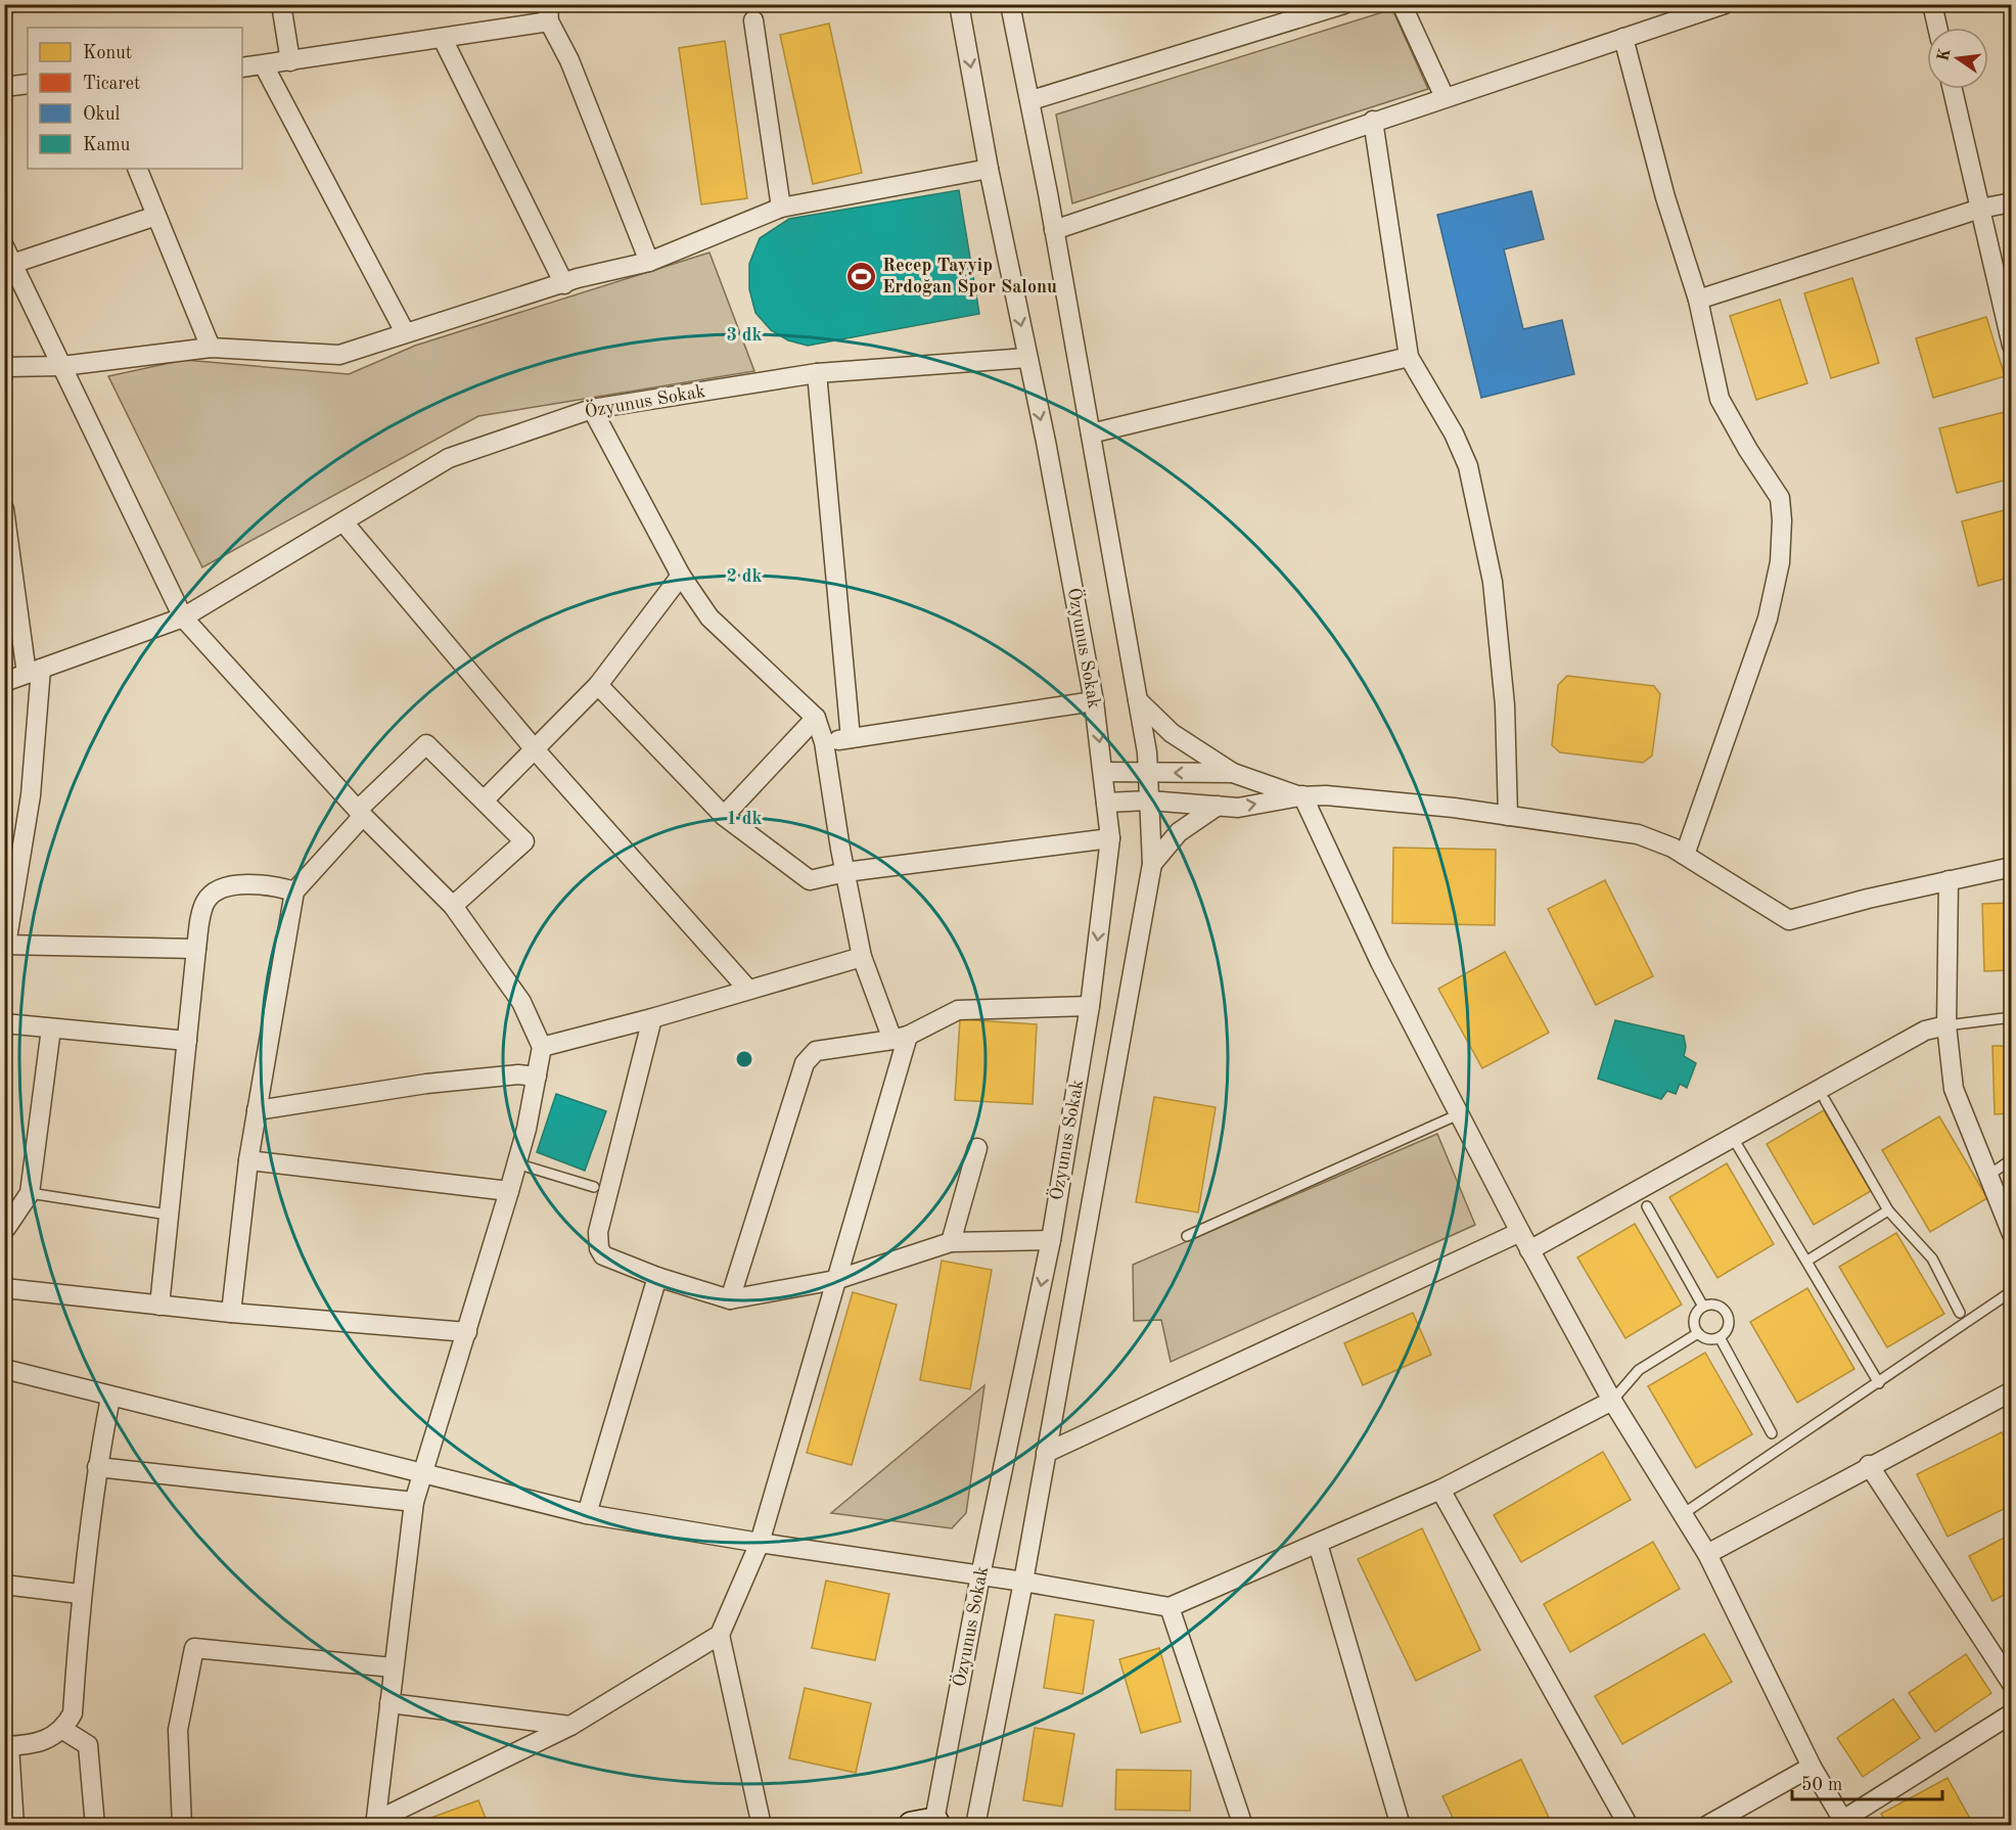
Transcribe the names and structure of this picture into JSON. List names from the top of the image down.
{
  "streets": {
    "street": ["Özyunus Sokak"]
  },
  "places": {
    "sports": ["Recep Tayyip Erdoğan Spor Salonu"]
  },
  "legend": [
    "Konut",
    "Ticaret",
    "Okul",
    "Kamu"
  ],
  "scale_bar": "50 m",
  "north": "left",
  "rings": ["3 dk", "2 dk", "1 dk"]
}
